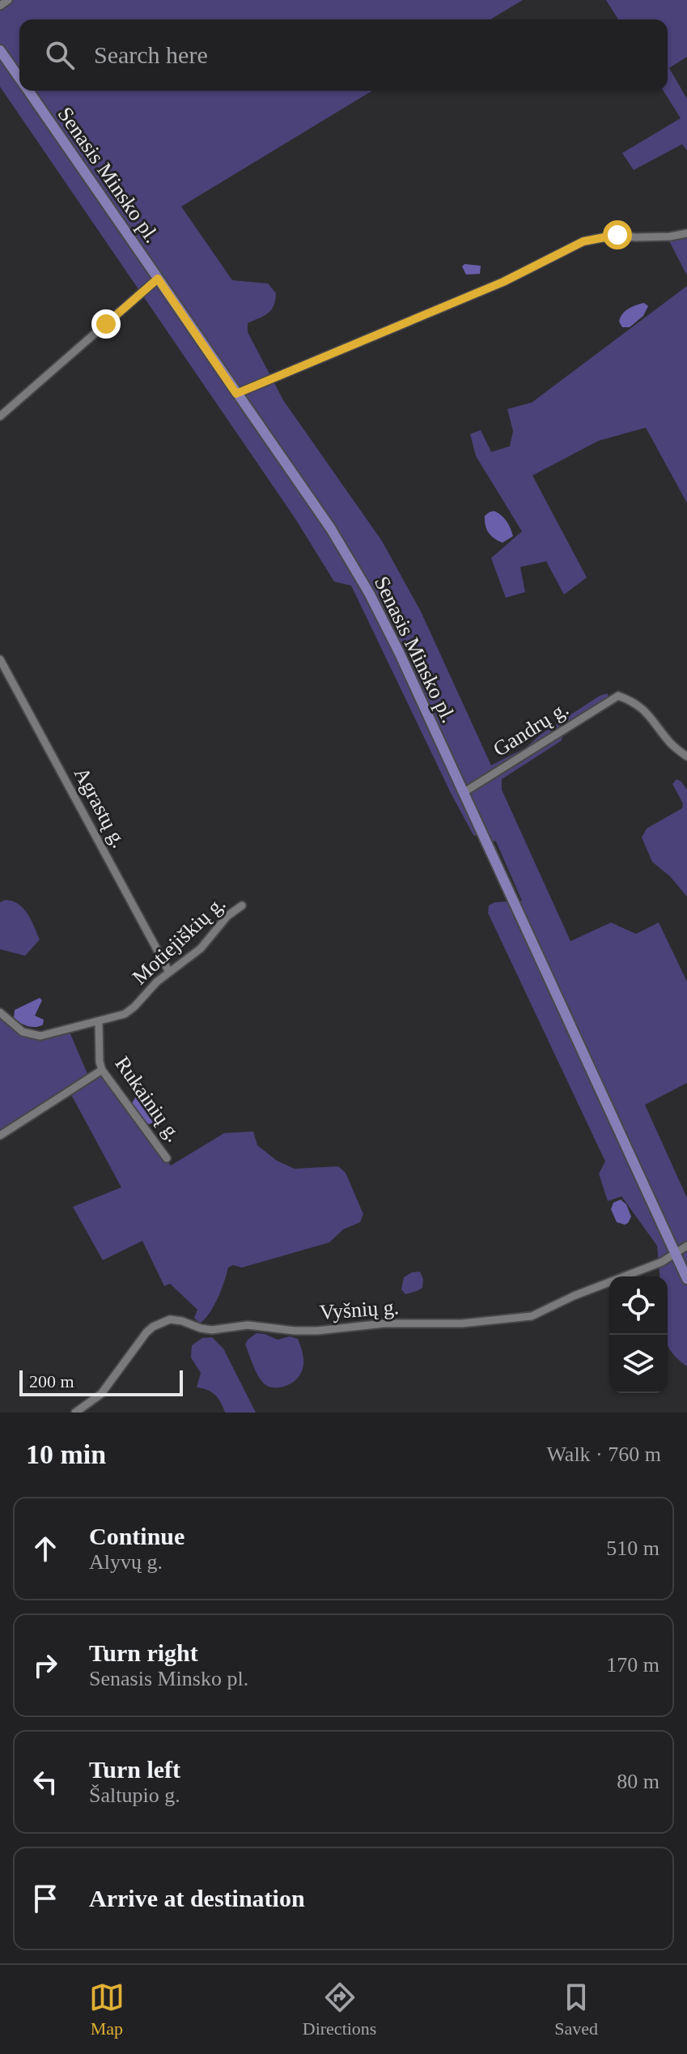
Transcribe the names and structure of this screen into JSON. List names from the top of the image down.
{
  "streets": {
    "main road": ["Senasis Minsko pl."],
    "street": [
      "Gandrų g.",
      "Agrastų g.",
      "Motiejiškių g.",
      "Rukainių g.",
      "Vyšnių g."
    ]
  },
  "crossings": [
    ["Senasis Minsko pl.", "Gandrų g."],
    ["Senasis Minsko pl.", "Vyšnių g."],
    ["Agrastų g.", "Motiejiškių g."],
    ["Motiejiškių g.", "Rukainių g."]
  ],
  "scale_bar": "200 m",
  "page": {
    "search": "Search here",
    "scale": "200 m",
    "heading": ["10 min", "Walk · 760 m"],
    "list": [
      ["Continue", "Alyvų g.", "510 m"],
      ["Turn right", "Senasis Minsko pl.", "170 m"],
      ["Turn left", "Šaltupio g.", "80 m"],
      "Arrive at destination"
    ],
    "nav": ["Map", "Directions", "Saved"]
  }
}
